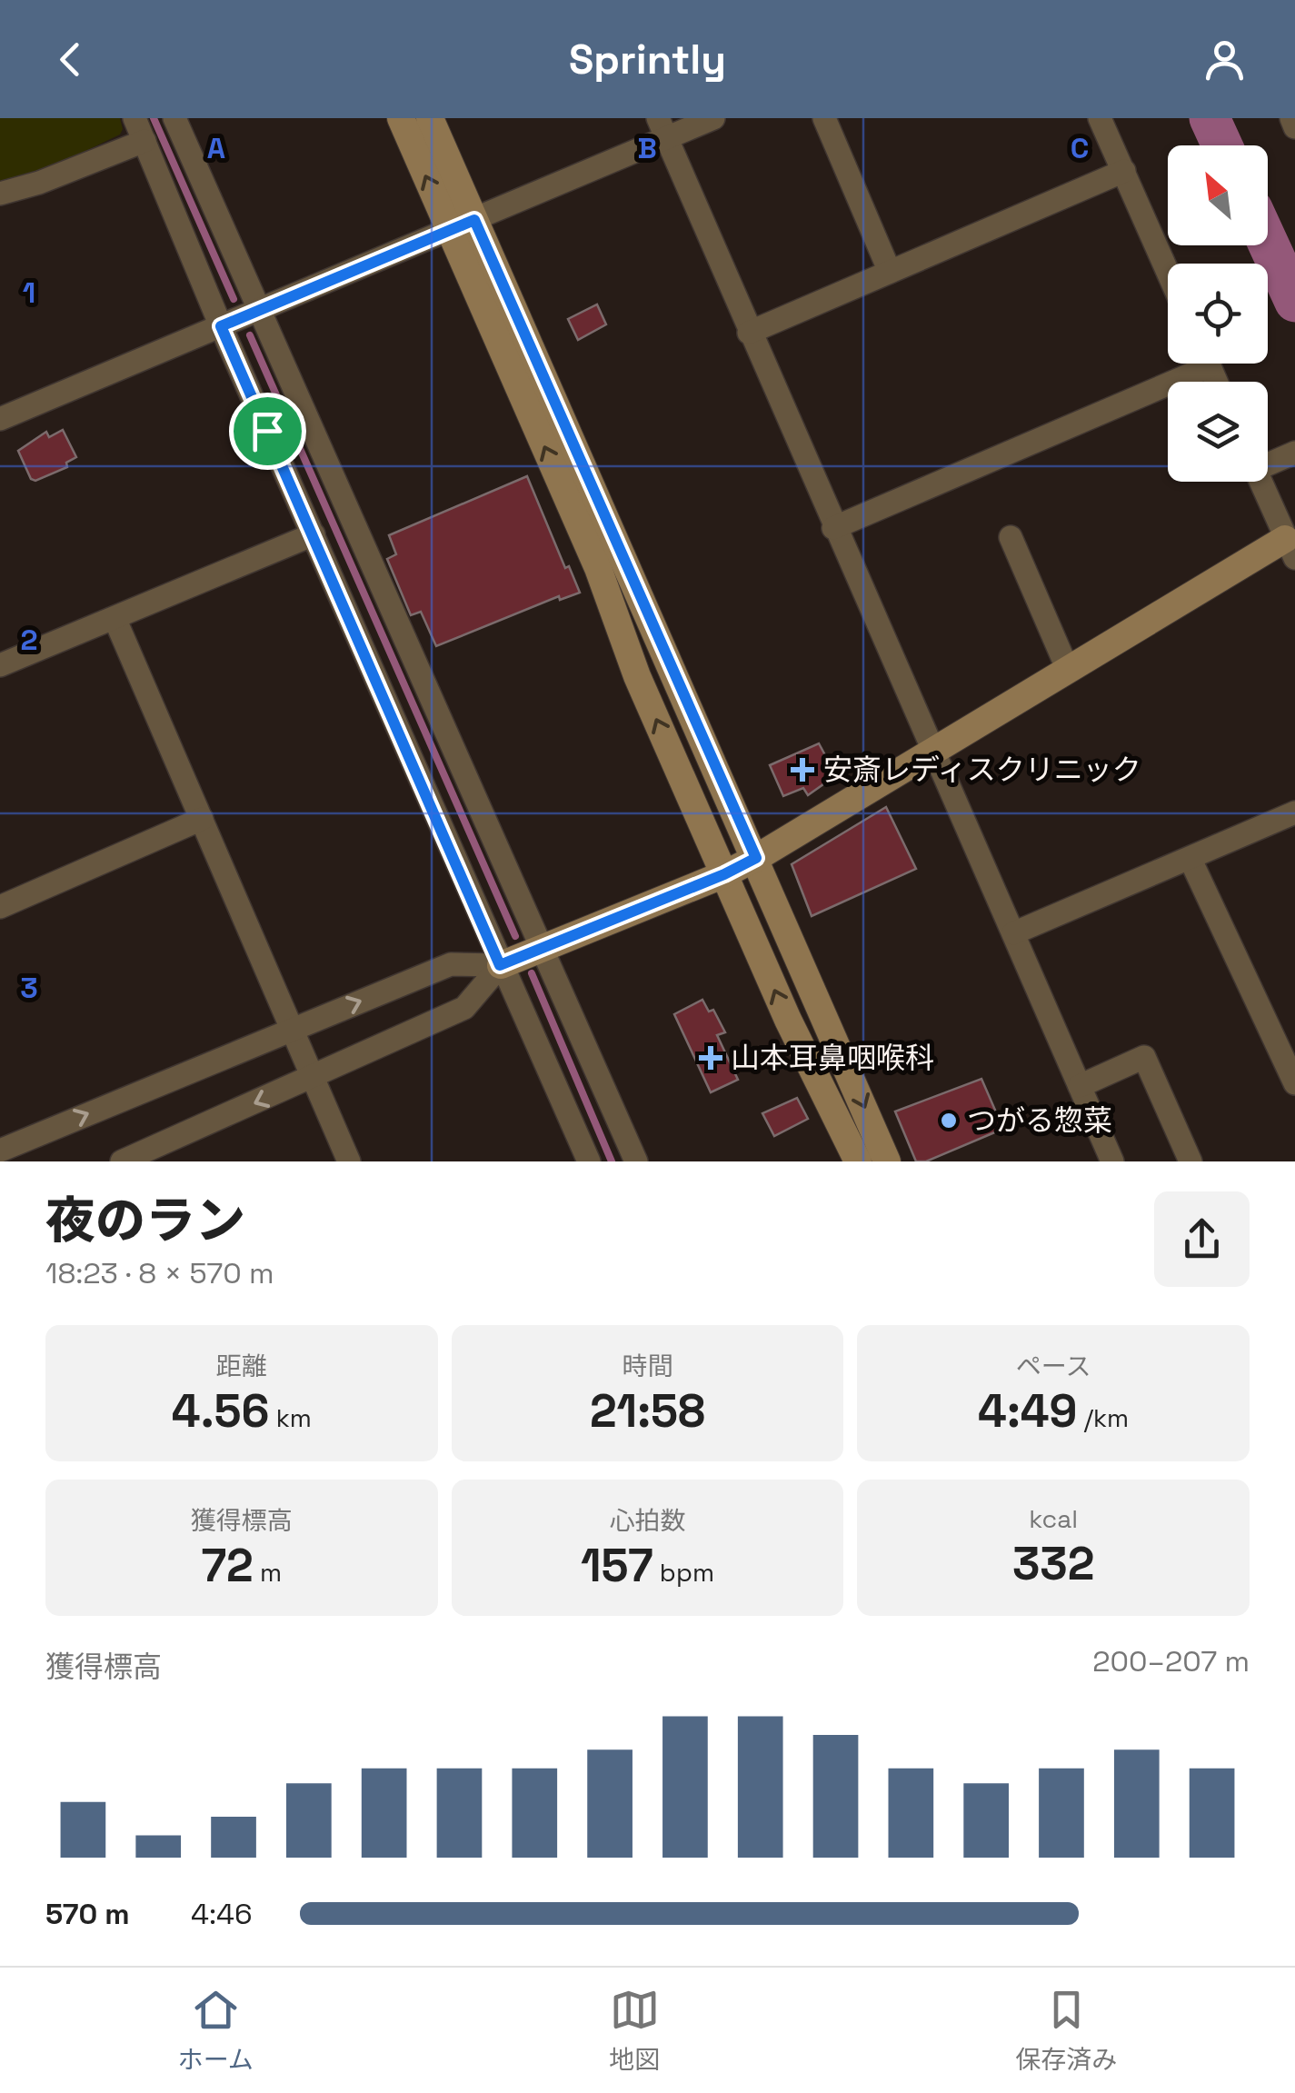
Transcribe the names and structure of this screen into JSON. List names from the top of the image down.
{
  "places": {
    "health": ["安斎レディスクリニック", "山本耳鼻咽喉科"],
    "other": ["つがる惣菜"]
  },
  "north": "top left",
  "page": {
    "header": "Sprintly",
    "heading": ["夜のラン", "18:23 · 8 × 570 m"],
    "stats": [
      ["距離", "4.56 km"],
      ["時間", "21:58"],
      ["ペース", "4:49 /km"],
      ["獲得標高", "72 m"],
      ["心拍数", "157 bpm"],
      ["kcal", "332"]
    ],
    "chart": ["獲得標高", "200–207 m"],
    "list": [
      {
        "name": "570 m",
        "note": "4:46"
      }
    ],
    "tabs": ["ホーム", "地図", "保存済み"]
  },
  "grid": {
    "columns": ["A", "B", "C"],
    "rows": ["1", "2", "3"]
  }
}
